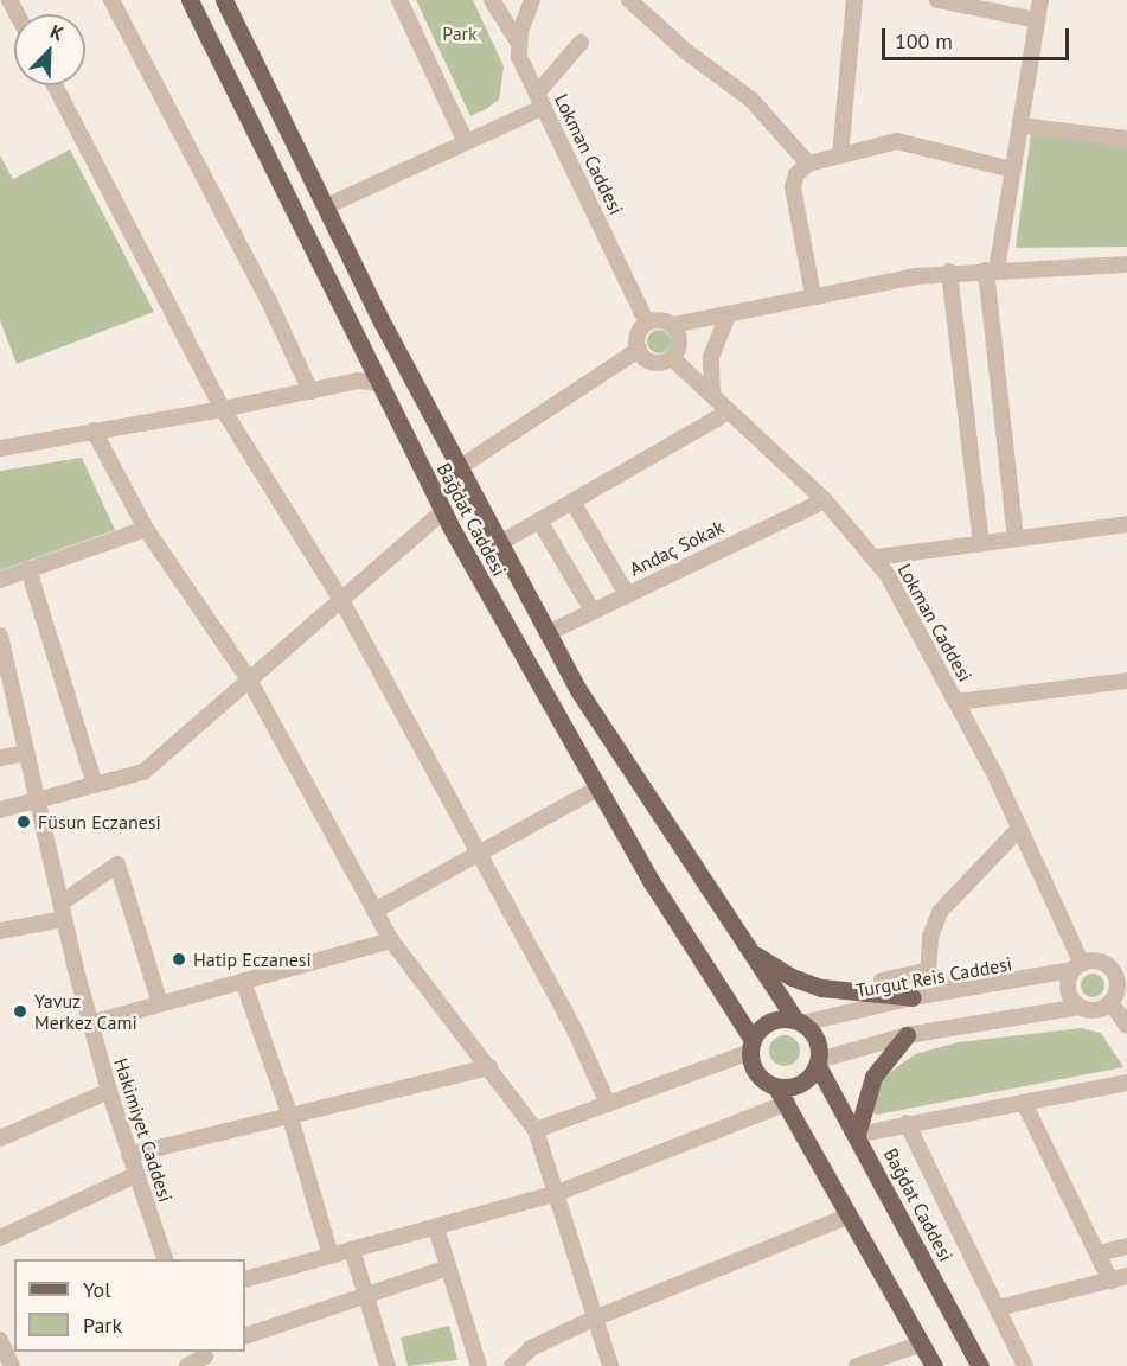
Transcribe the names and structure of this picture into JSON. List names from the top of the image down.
{
  "streets": {
    "main road": ["Bağdat Caddesi"],
    "street": [
      "Lokman Caddesi",
      "Andaç Sokak",
      "Turgut Reis Caddesi",
      "Hakimiyet Caddesi"
    ]
  },
  "crossings": [
    ["Lokman Caddesi", "Andaç Sokak"],
    ["Lokman Caddesi", "Turgut Reis Caddesi"],
    ["Bağdat Caddesi", "Andaç Sokak"],
    ["Bağdat Caddesi", "Turgut Reis Caddesi"]
  ],
  "parks": ["Park"],
  "places": ["Füsun Eczanesi", "Hatip Eczanesi", "Yavuz Merkez Cami"],
  "legend": ["Yol", "Park"],
  "scale_bar": "100 m",
  "north": "top right"
}
